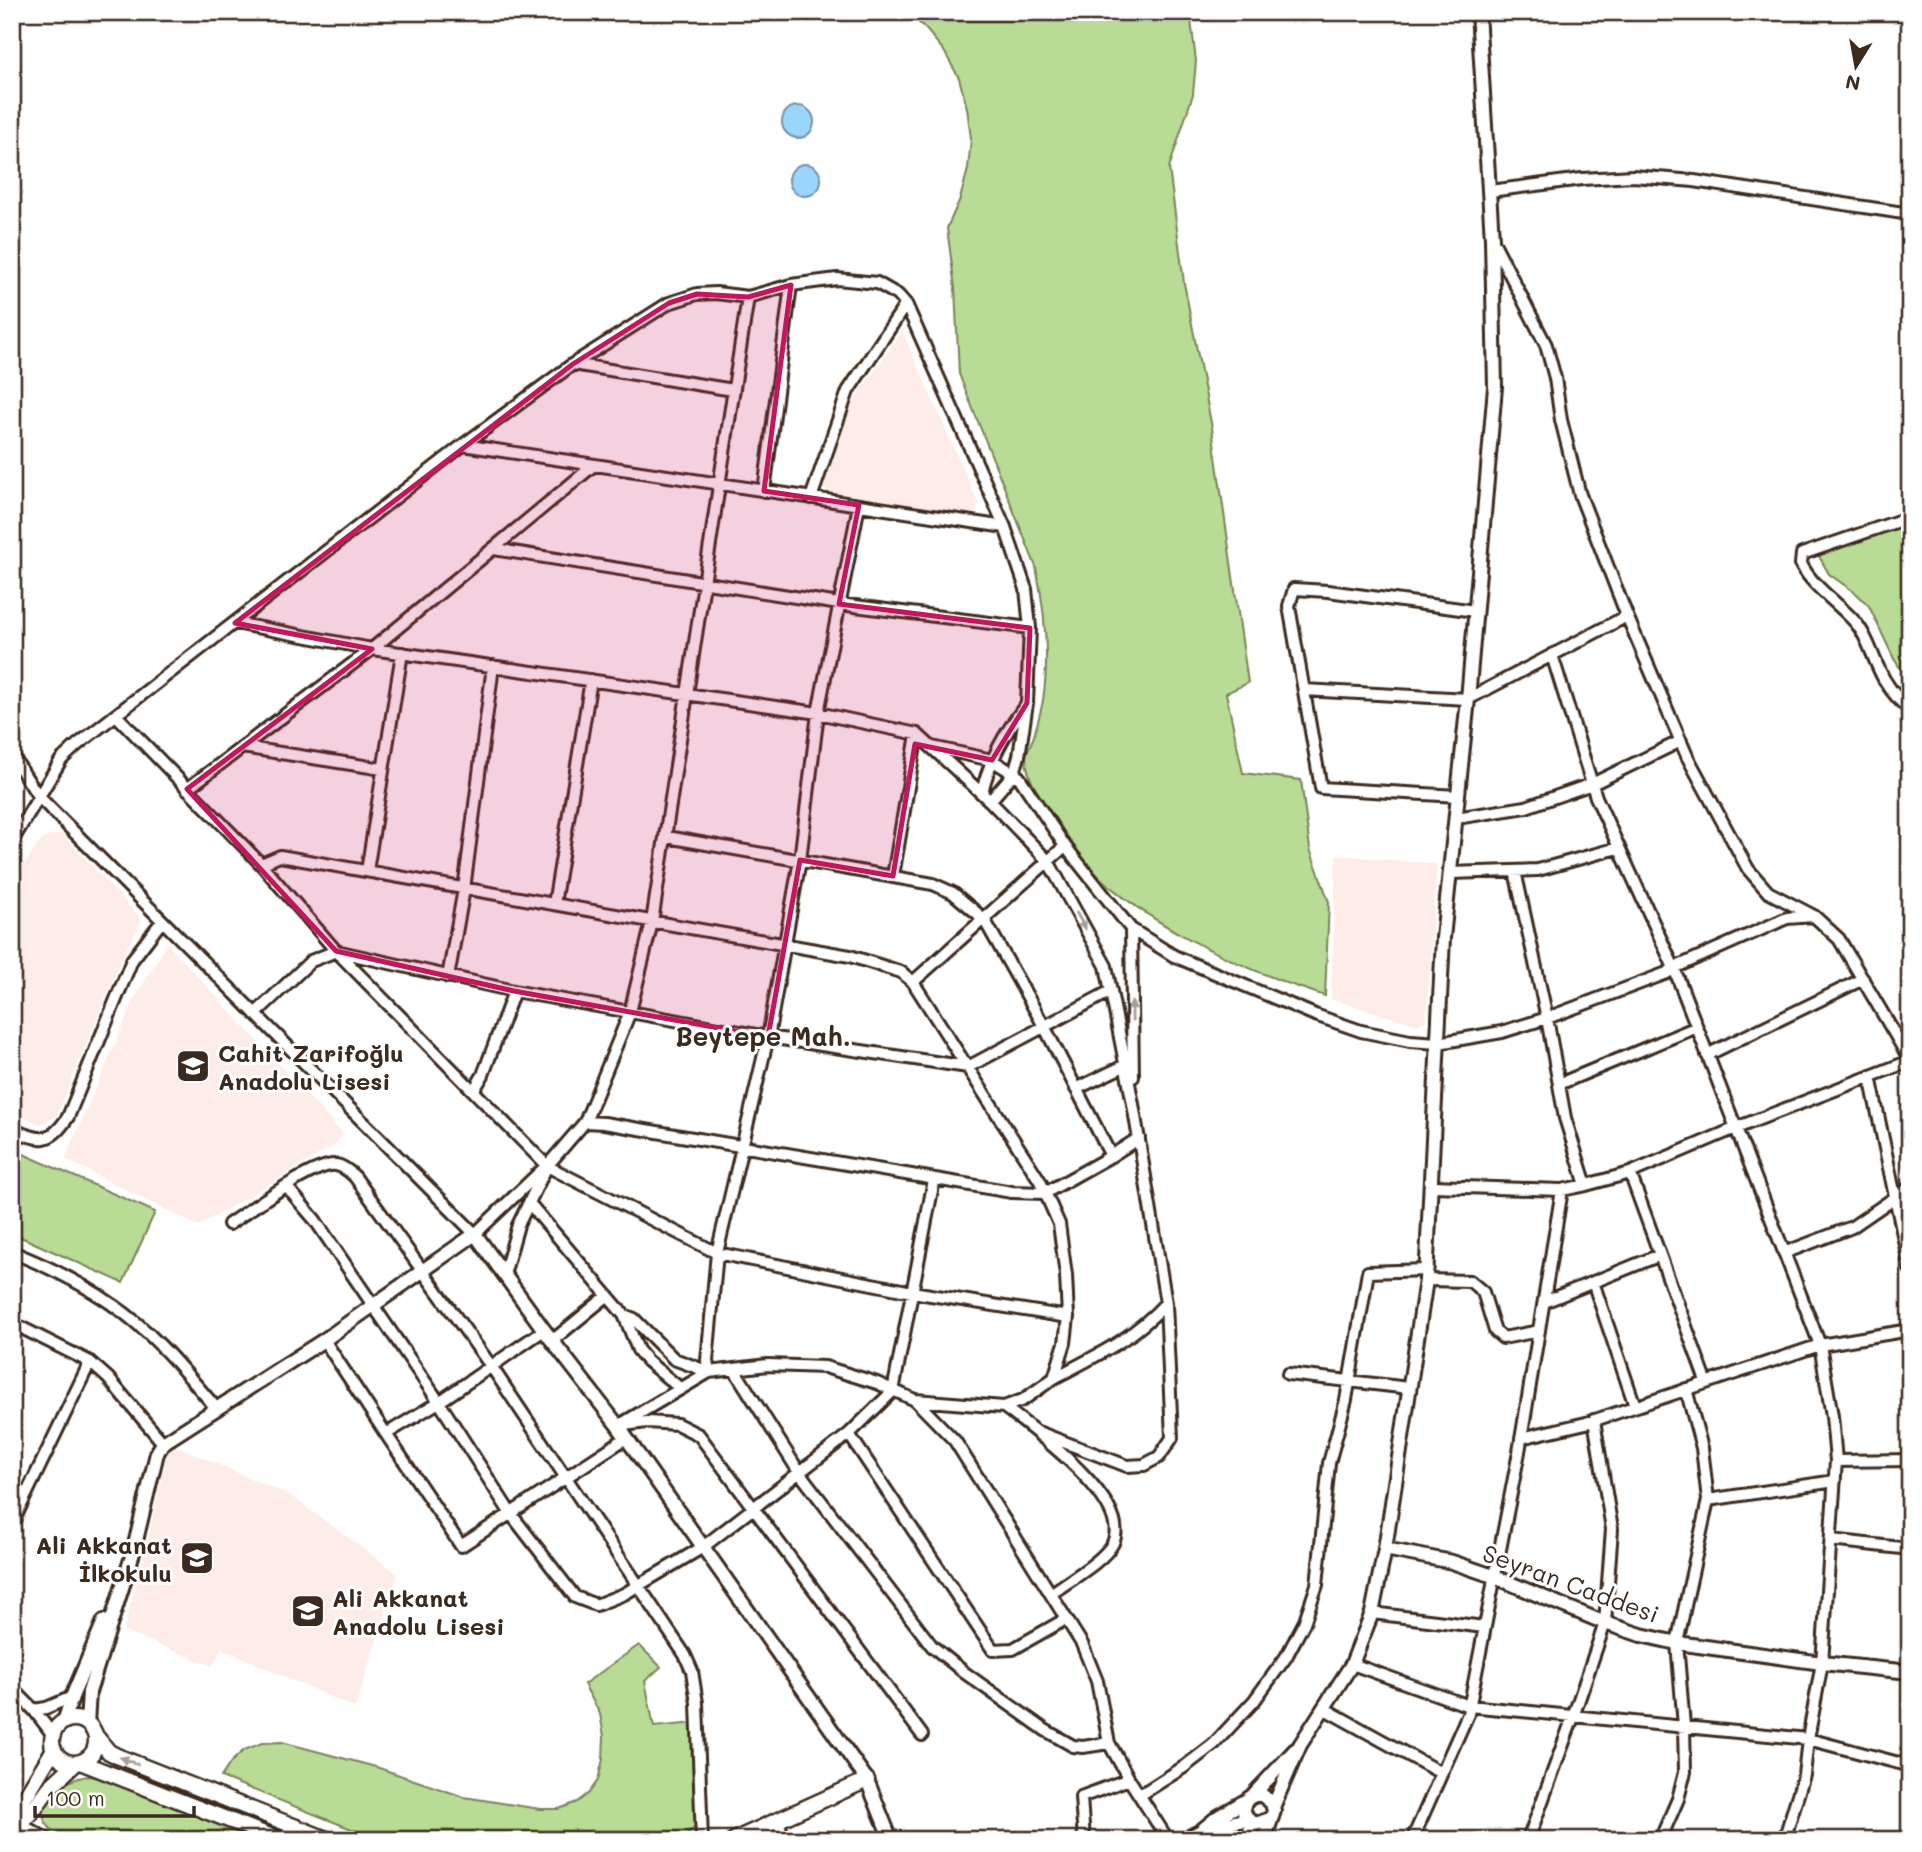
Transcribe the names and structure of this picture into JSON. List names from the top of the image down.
{
  "streets": {
    "street": ["Seyran Caddesi"]
  },
  "districts": ["Beytepe Mah."],
  "places": {
    "school or university": ["Cahit Zarifoğlu Anadolu Lisesi", "Ali Akkanat İlkokulu", "Ali Akkanat Anadolu Lisesi"]
  },
  "scale_bar": "100 m",
  "north": "bottom"
}
